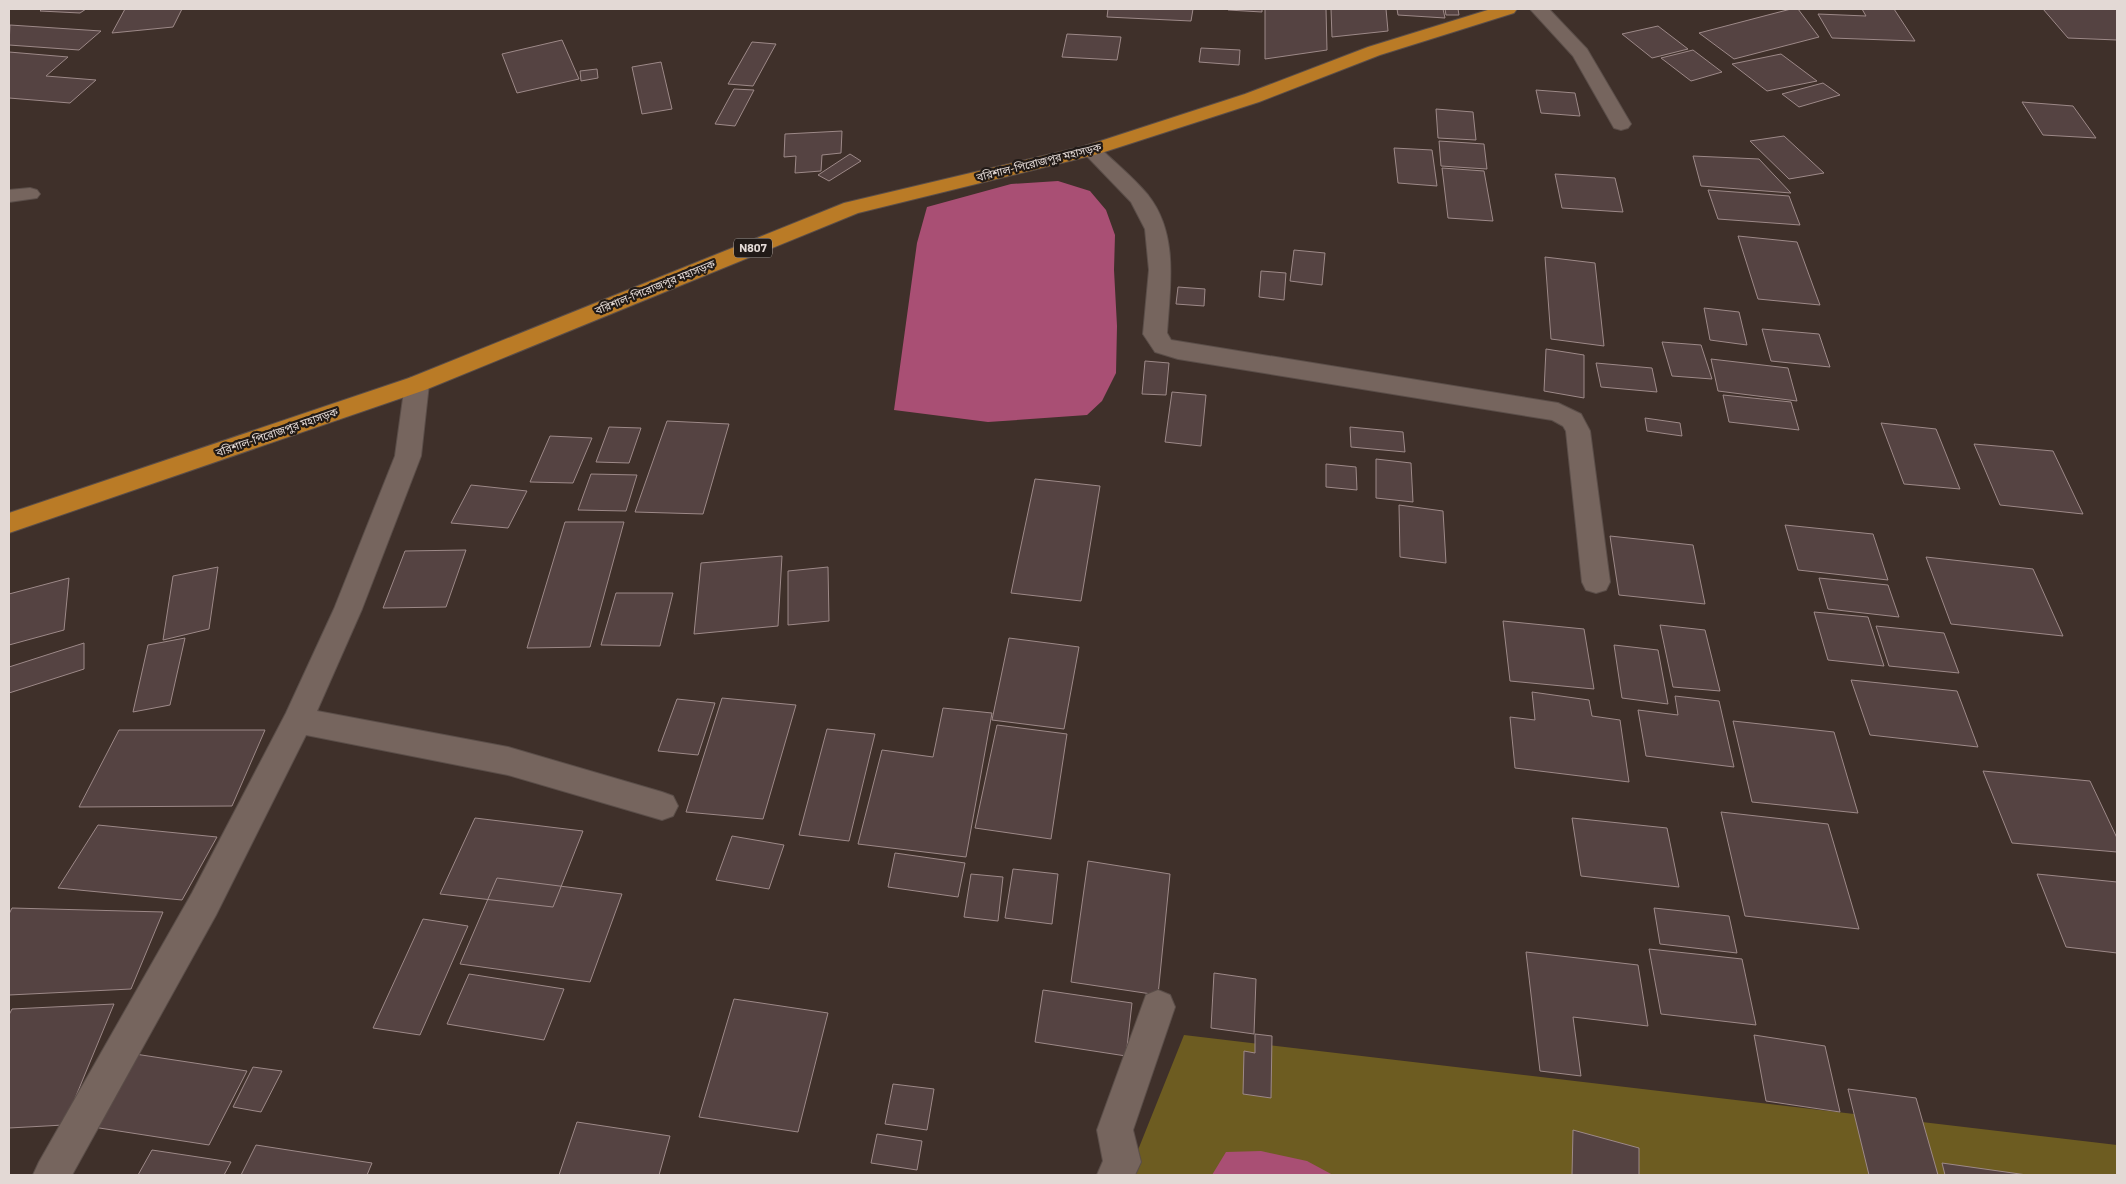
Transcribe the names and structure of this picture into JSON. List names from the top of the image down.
{
  "streets": {
    "highway": ["বরিশাল-পিরোজপুর মহাসড়ক", "N807"]
  }
}
